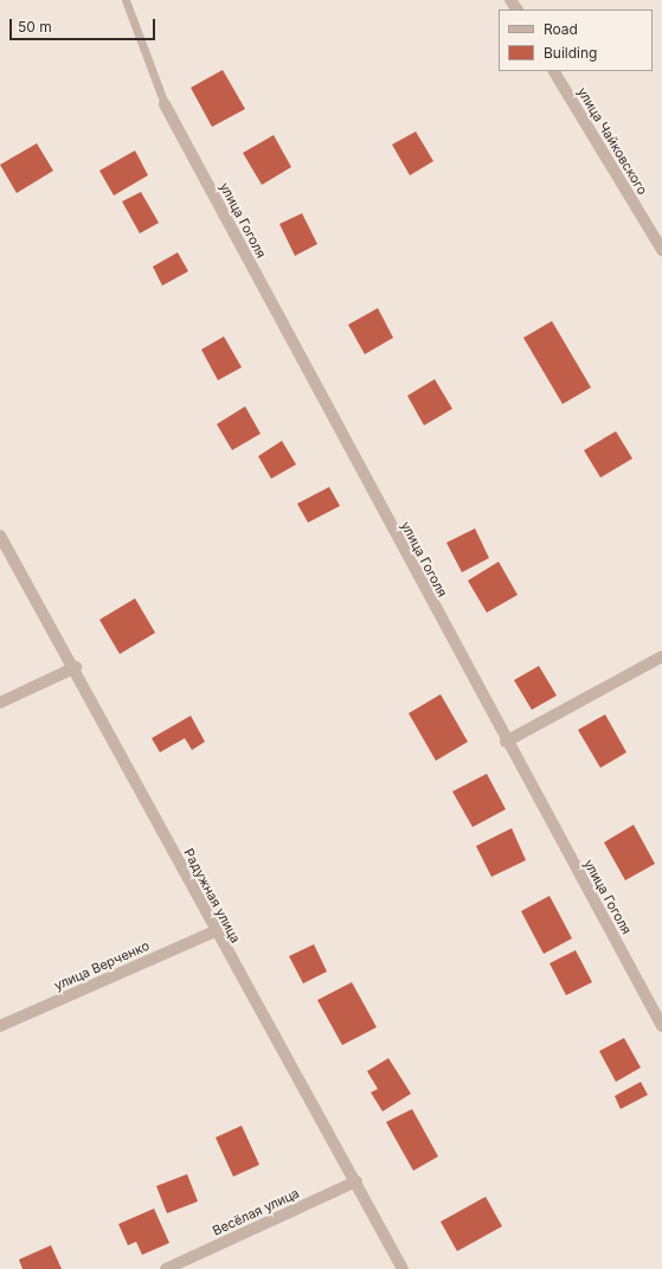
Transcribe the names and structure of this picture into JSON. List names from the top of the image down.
{
  "streets": {
    "street": [
      "улица Чайковского",
      "улица Гоголя",
      "Радужная улица",
      "улица Верченко",
      "Весёлая улица"
    ]
  },
  "crossings": [
    ["Радужная улица", "улица Верченко"],
    ["Радужная улица", "Весёлая улица"]
  ],
  "legend": ["Road", "Building"],
  "scale_bar": "50 m"
}
